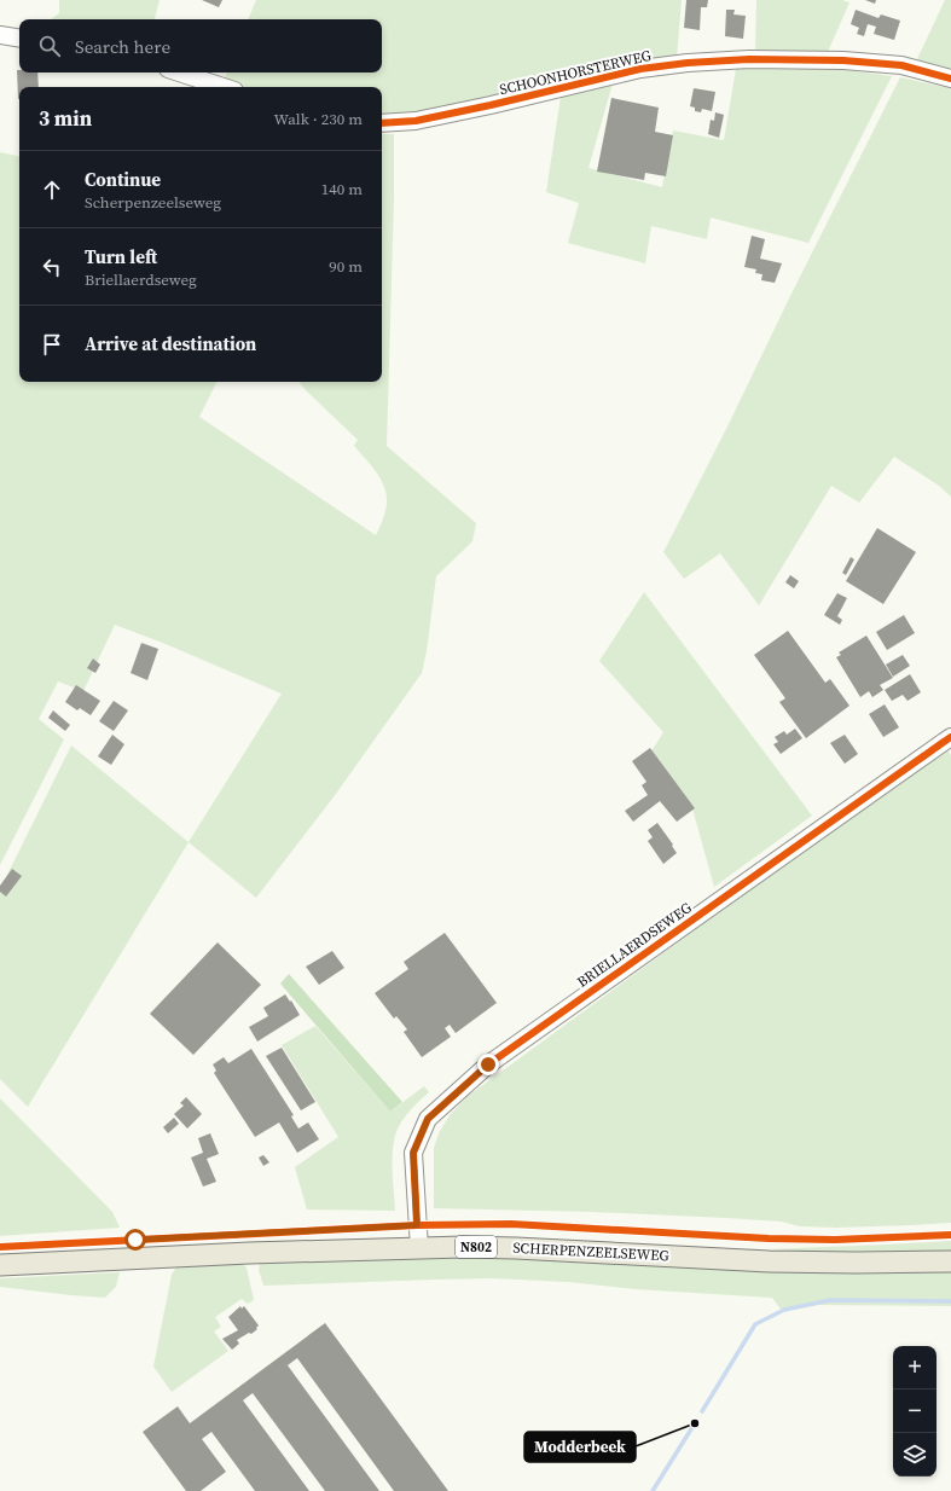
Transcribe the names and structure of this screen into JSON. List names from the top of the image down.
{
  "streets": {
    "main road": ["N802", "SCHERPENZEELSEWEG"],
    "street": ["SCHOONHORSTERWEG", "BRIELLAERDSEWEG"]
  },
  "crossings": [
    ["BRIELLAERDSEWEG", "SCHERPENZEELSEWEG"]
  ],
  "places": ["Modderbeek"],
  "page": {
    "search": "Search here",
    "heading": ["3 min", "Walk · 230 m"],
    "list": [
      ["Continue", "Scherpenzeelseweg", "140 m"],
      ["Turn left", "Briellaerdseweg", "90 m"],
      "Arrive at destination"
    ],
    "map_buttons": ["+", "−"]
  }
}
